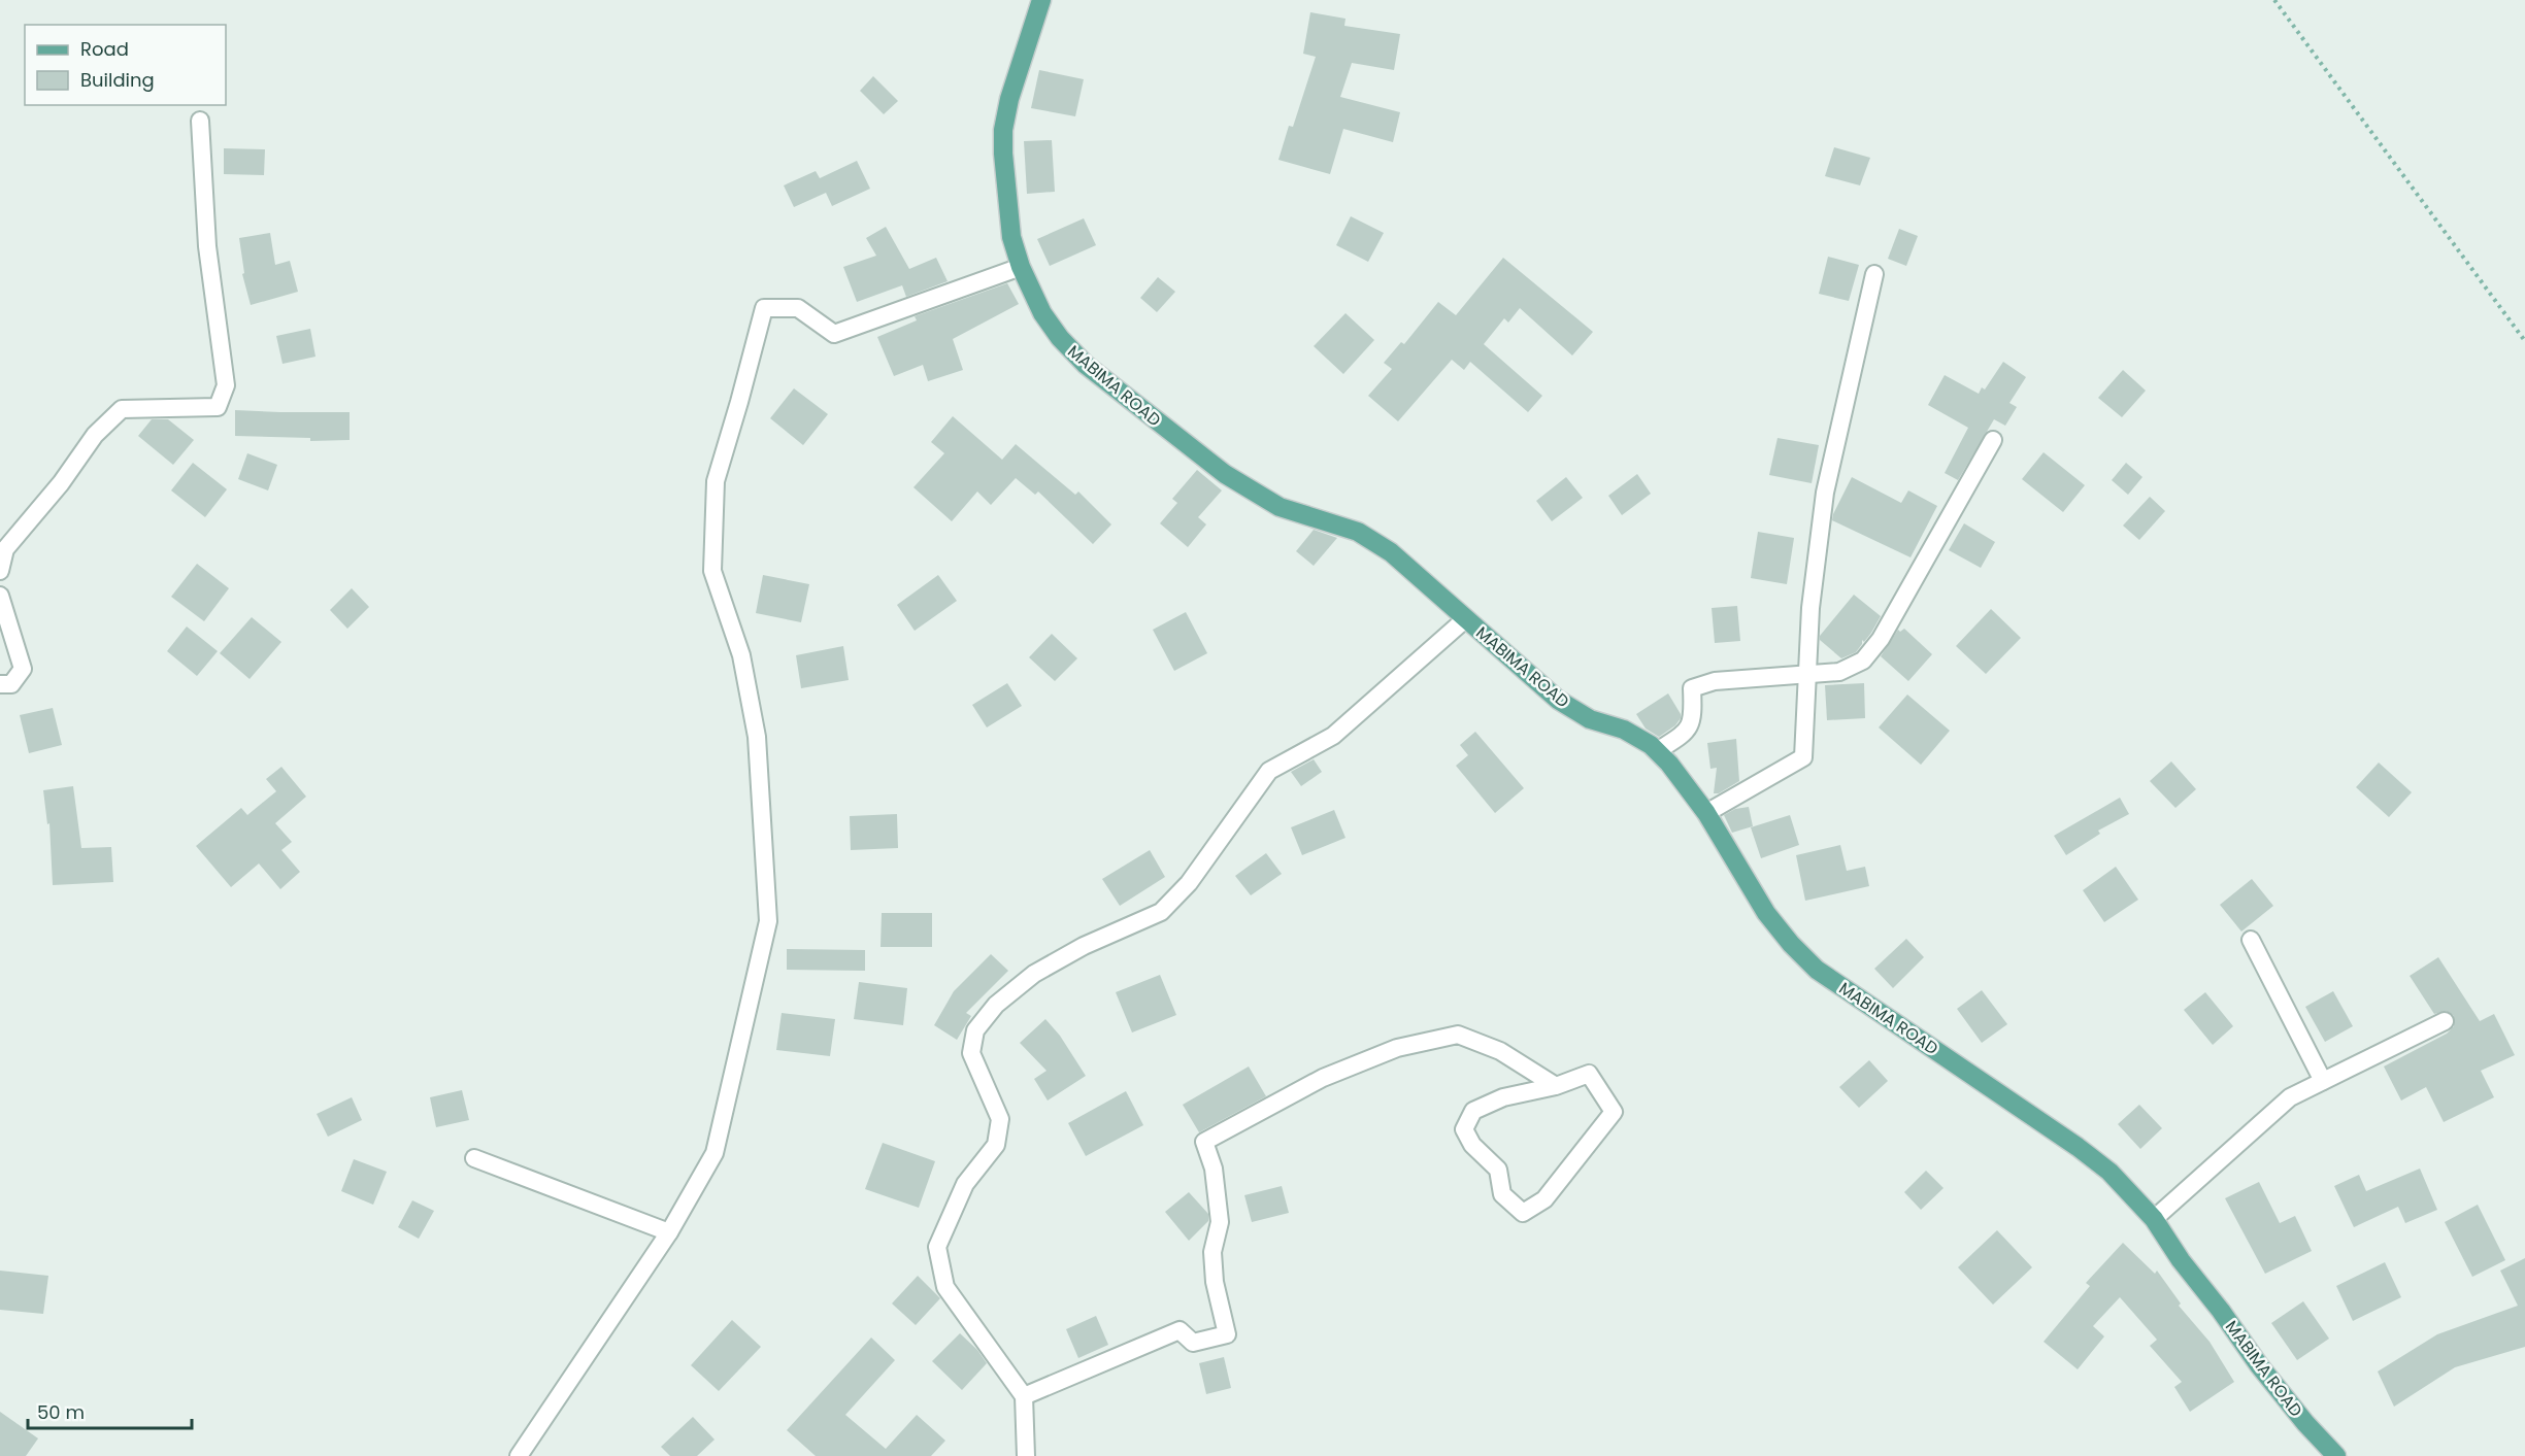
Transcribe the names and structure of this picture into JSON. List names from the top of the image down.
{
  "streets": {
    "main road": ["MABIMA ROAD"]
  },
  "legend": ["Road", "Building"],
  "scale_bar": "50 m"
}
